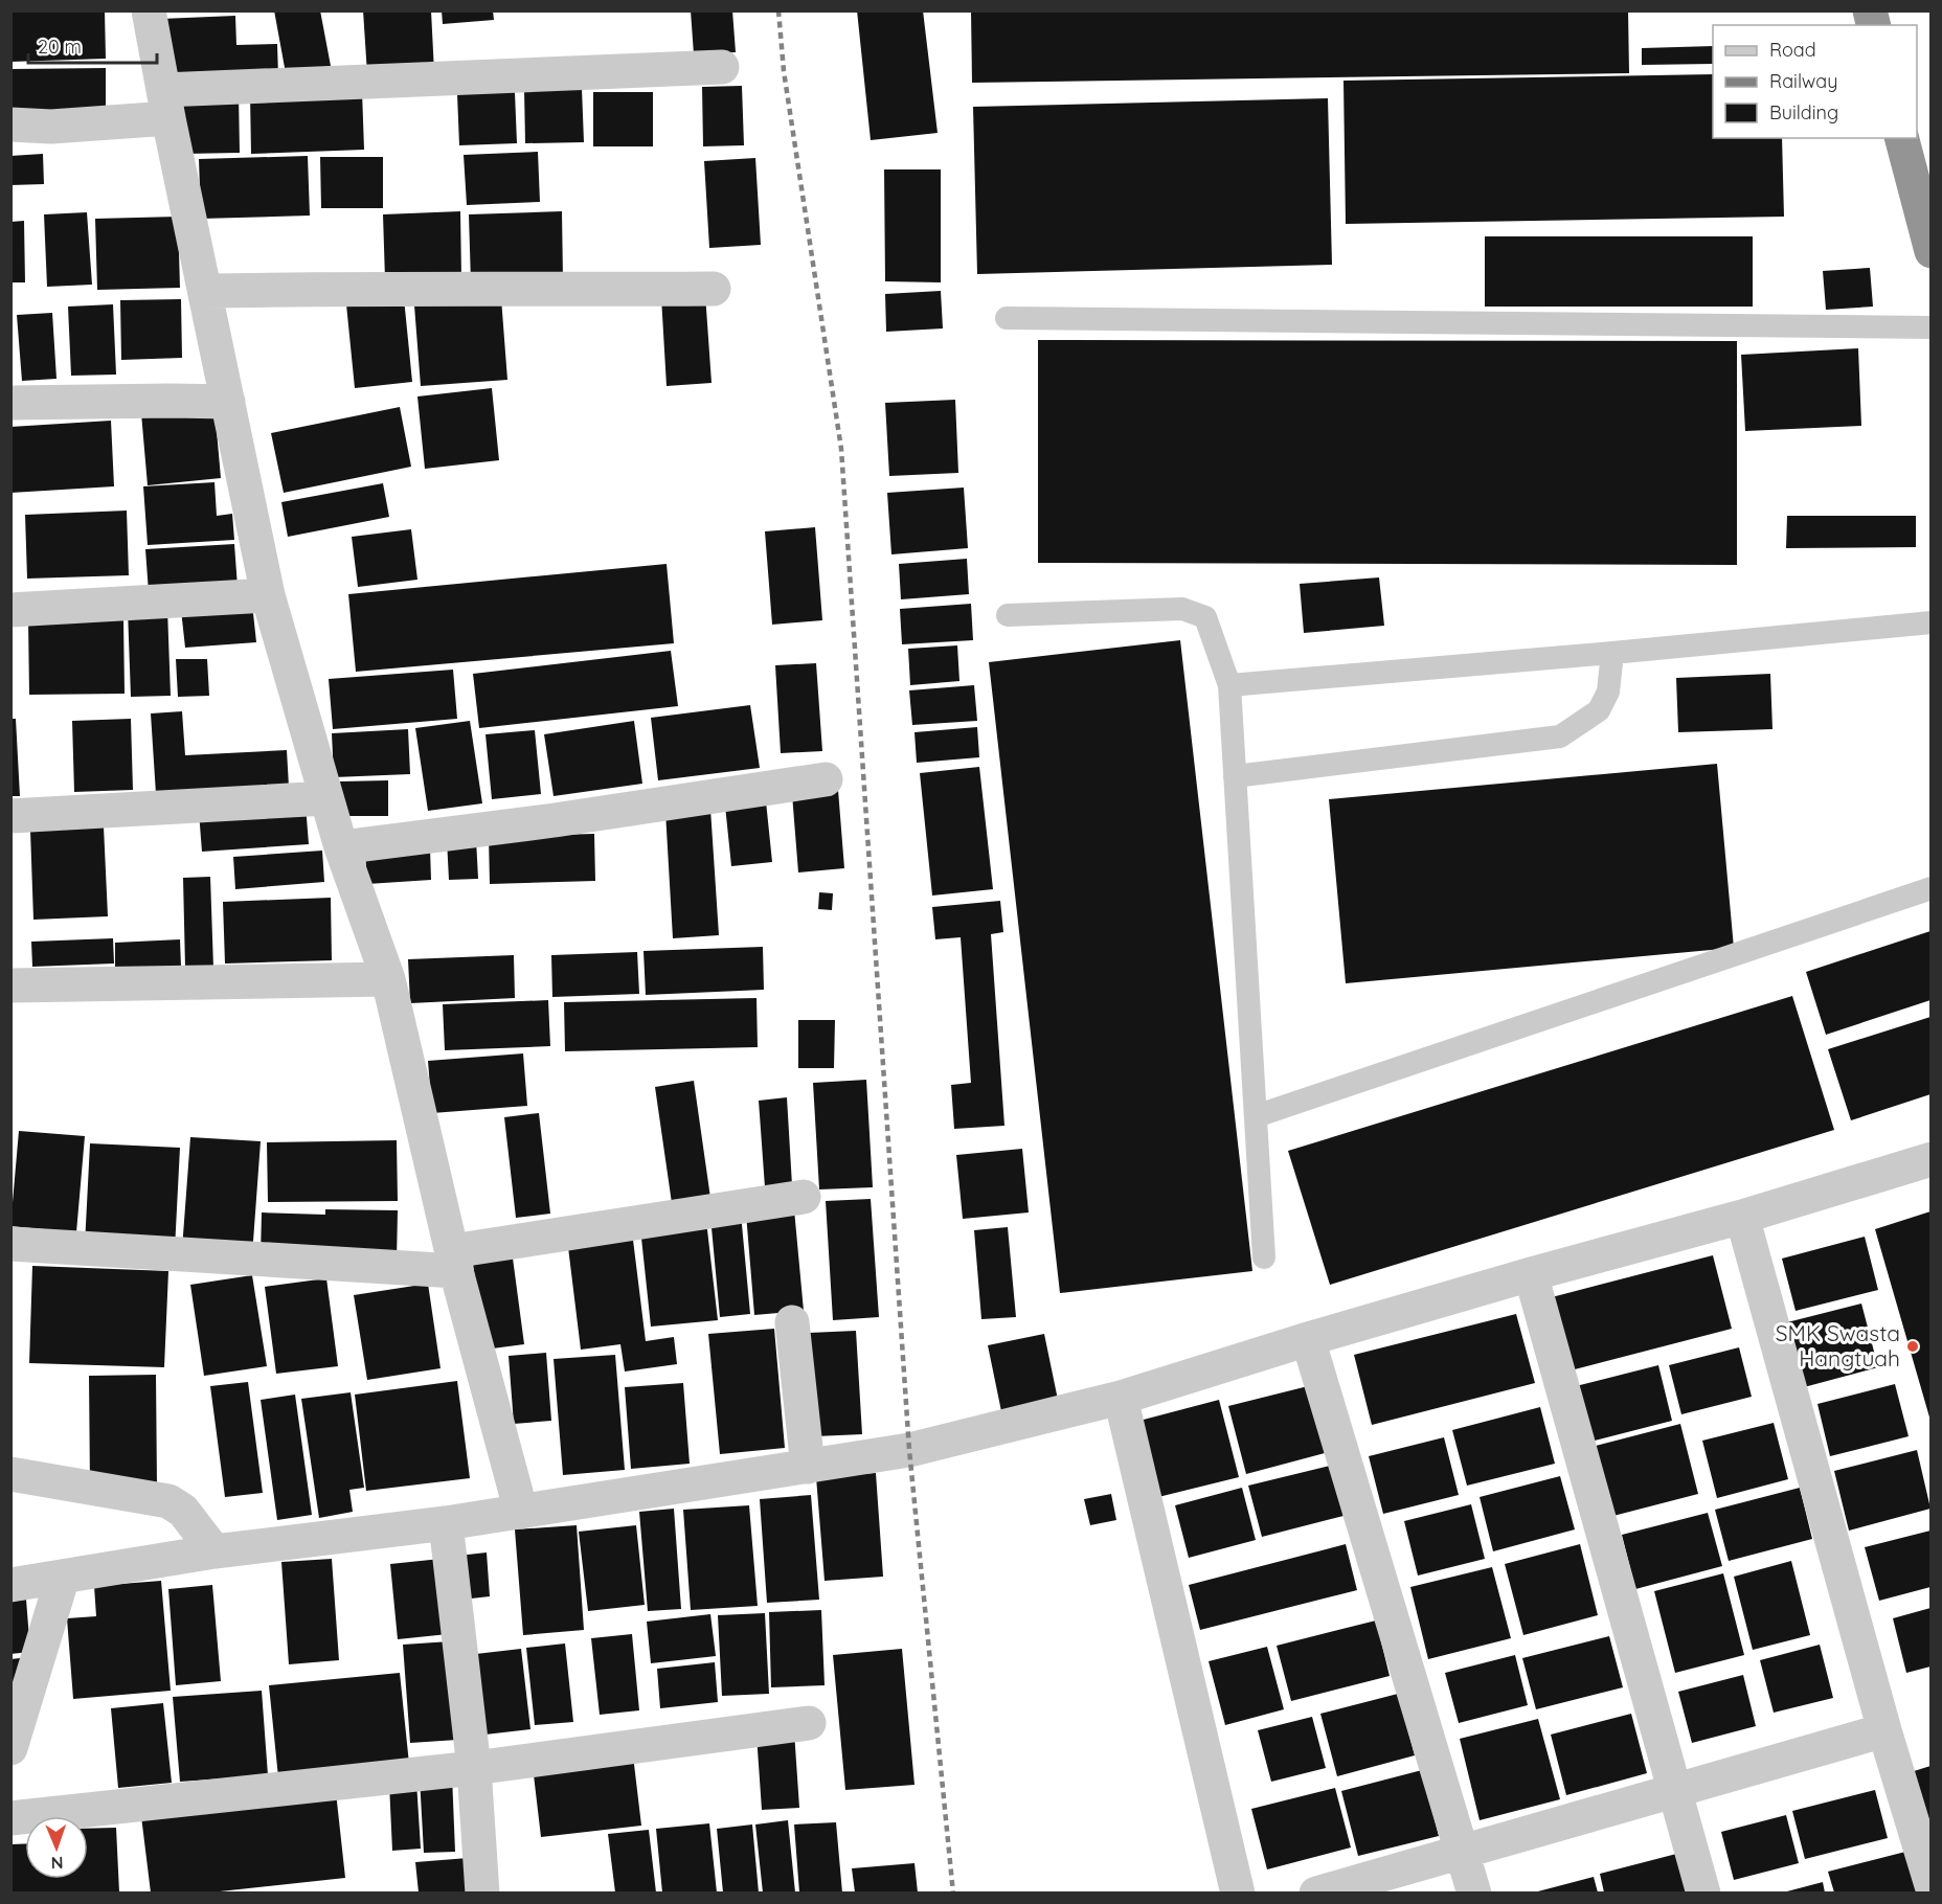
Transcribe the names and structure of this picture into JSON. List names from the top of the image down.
{
  "places": ["SMK Swasta Hangtuah"],
  "legend": ["Road", "Railway", "Building"],
  "scale_bar": "20 m",
  "north": "bottom"
}
